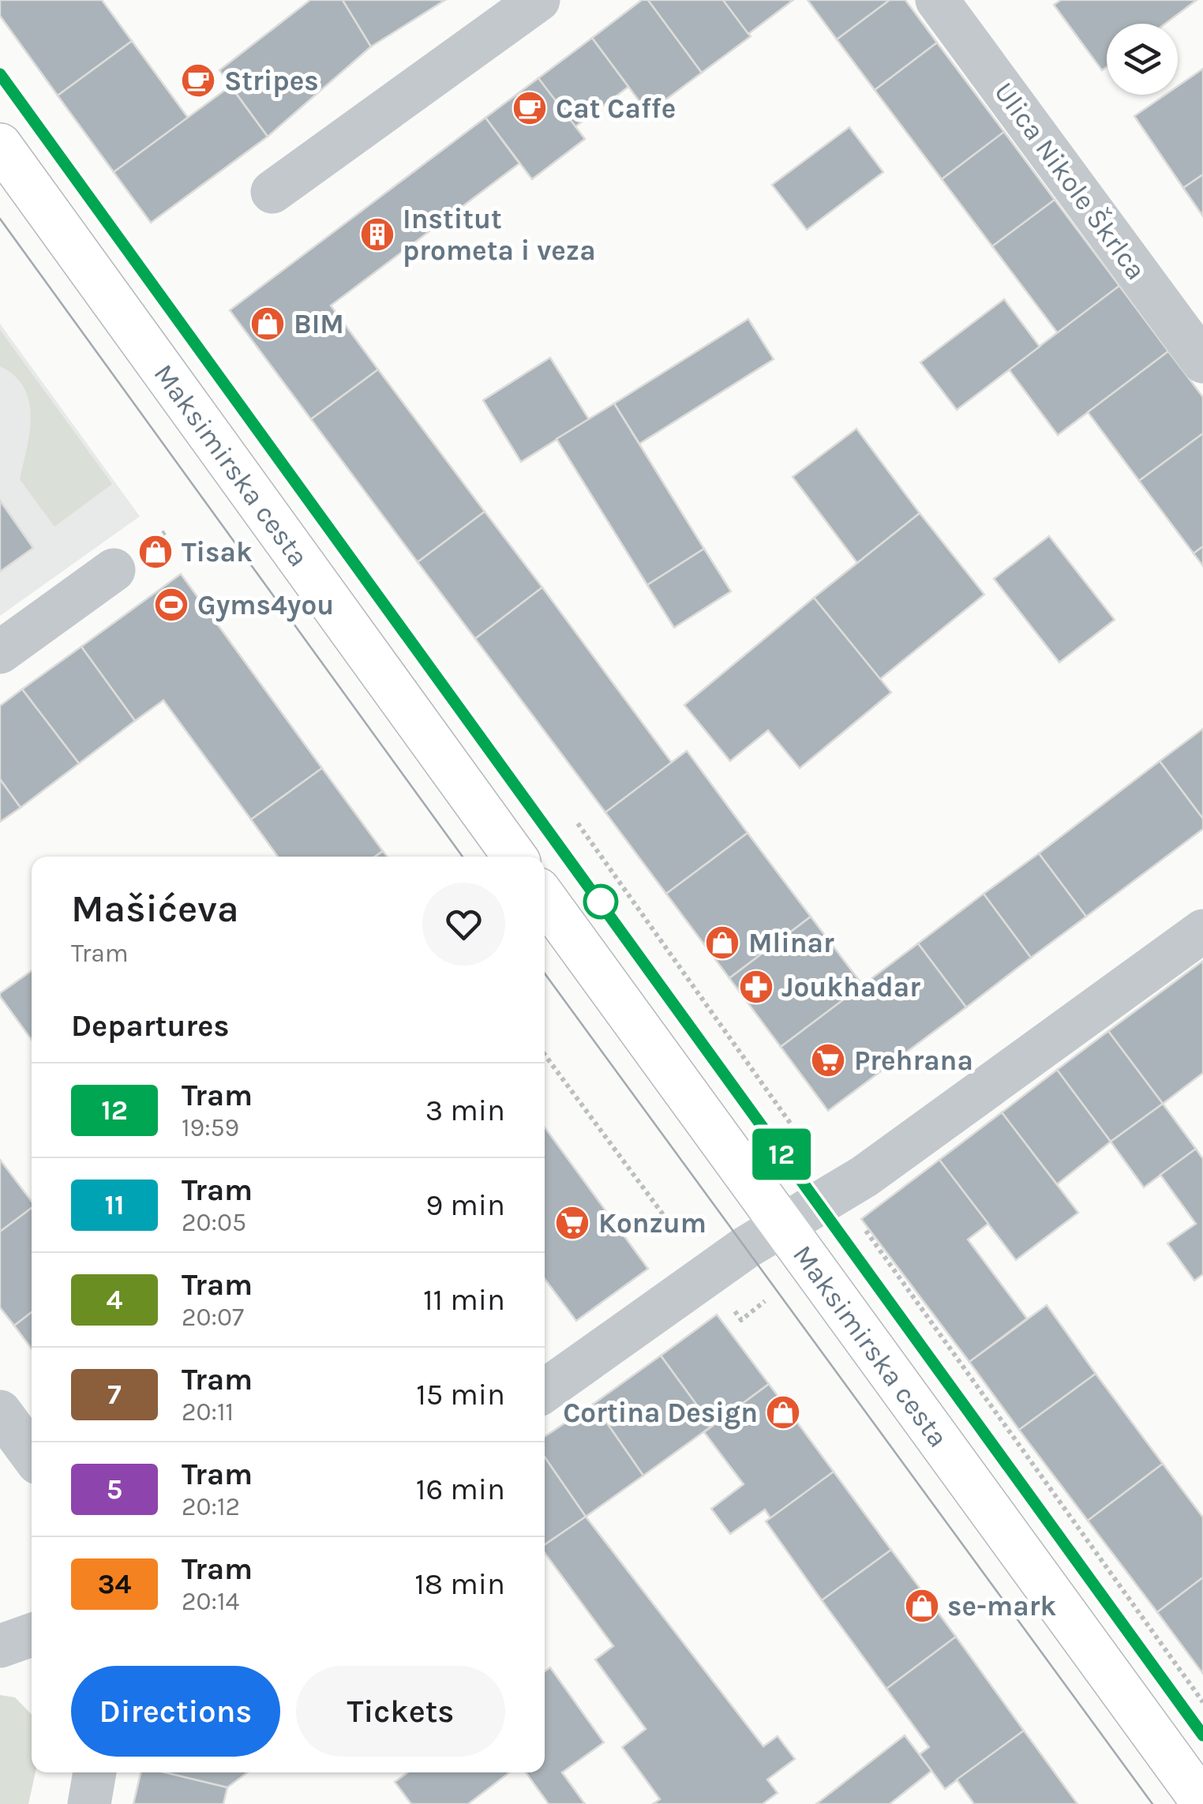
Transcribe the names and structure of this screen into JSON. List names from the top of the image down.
{
  "streets": {
    "main road": ["Maksimirska cesta"],
    "street": ["Ulica Nikole Škrlca"]
  },
  "places": {
    "cafe": ["Stripes", "Cat Caffe"],
    "building": ["Institut prometa i veza"],
    "shop": [
      "BIM",
      "Tisak",
      "Mlinar",
      "Cortina Design",
      "se-mark"
    ],
    "sports": ["Gyms4you"],
    "pharmacy": ["Joukhadar"],
    "supermarket": ["Prehrana", "Konzum"]
  },
  "lines": ["tram line 12"],
  "page": {
    "on_map": "12",
    "heading": [
      ["Mašićeva", "Tram"],
      "Departures"
    ],
    "list": [
      {
        "mark": "12",
        "name": "Tram",
        "note": "19:59",
        "value": "3 min"
      },
      {
        "mark": "11",
        "name": "Tram",
        "note": "20:05",
        "value": "9 min"
      },
      {
        "mark": "4",
        "name": "Tram",
        "note": "20:07",
        "value": "11 min"
      },
      {
        "mark": "7",
        "name": "Tram",
        "note": "20:11",
        "value": "15 min"
      },
      {
        "mark": "5",
        "name": "Tram",
        "note": "20:12",
        "value": "16 min"
      },
      {
        "mark": "34",
        "name": "Tram",
        "note": "20:14",
        "value": "18 min"
      }
    ],
    "buttons": ["Directions", "Tickets"]
  }
}
